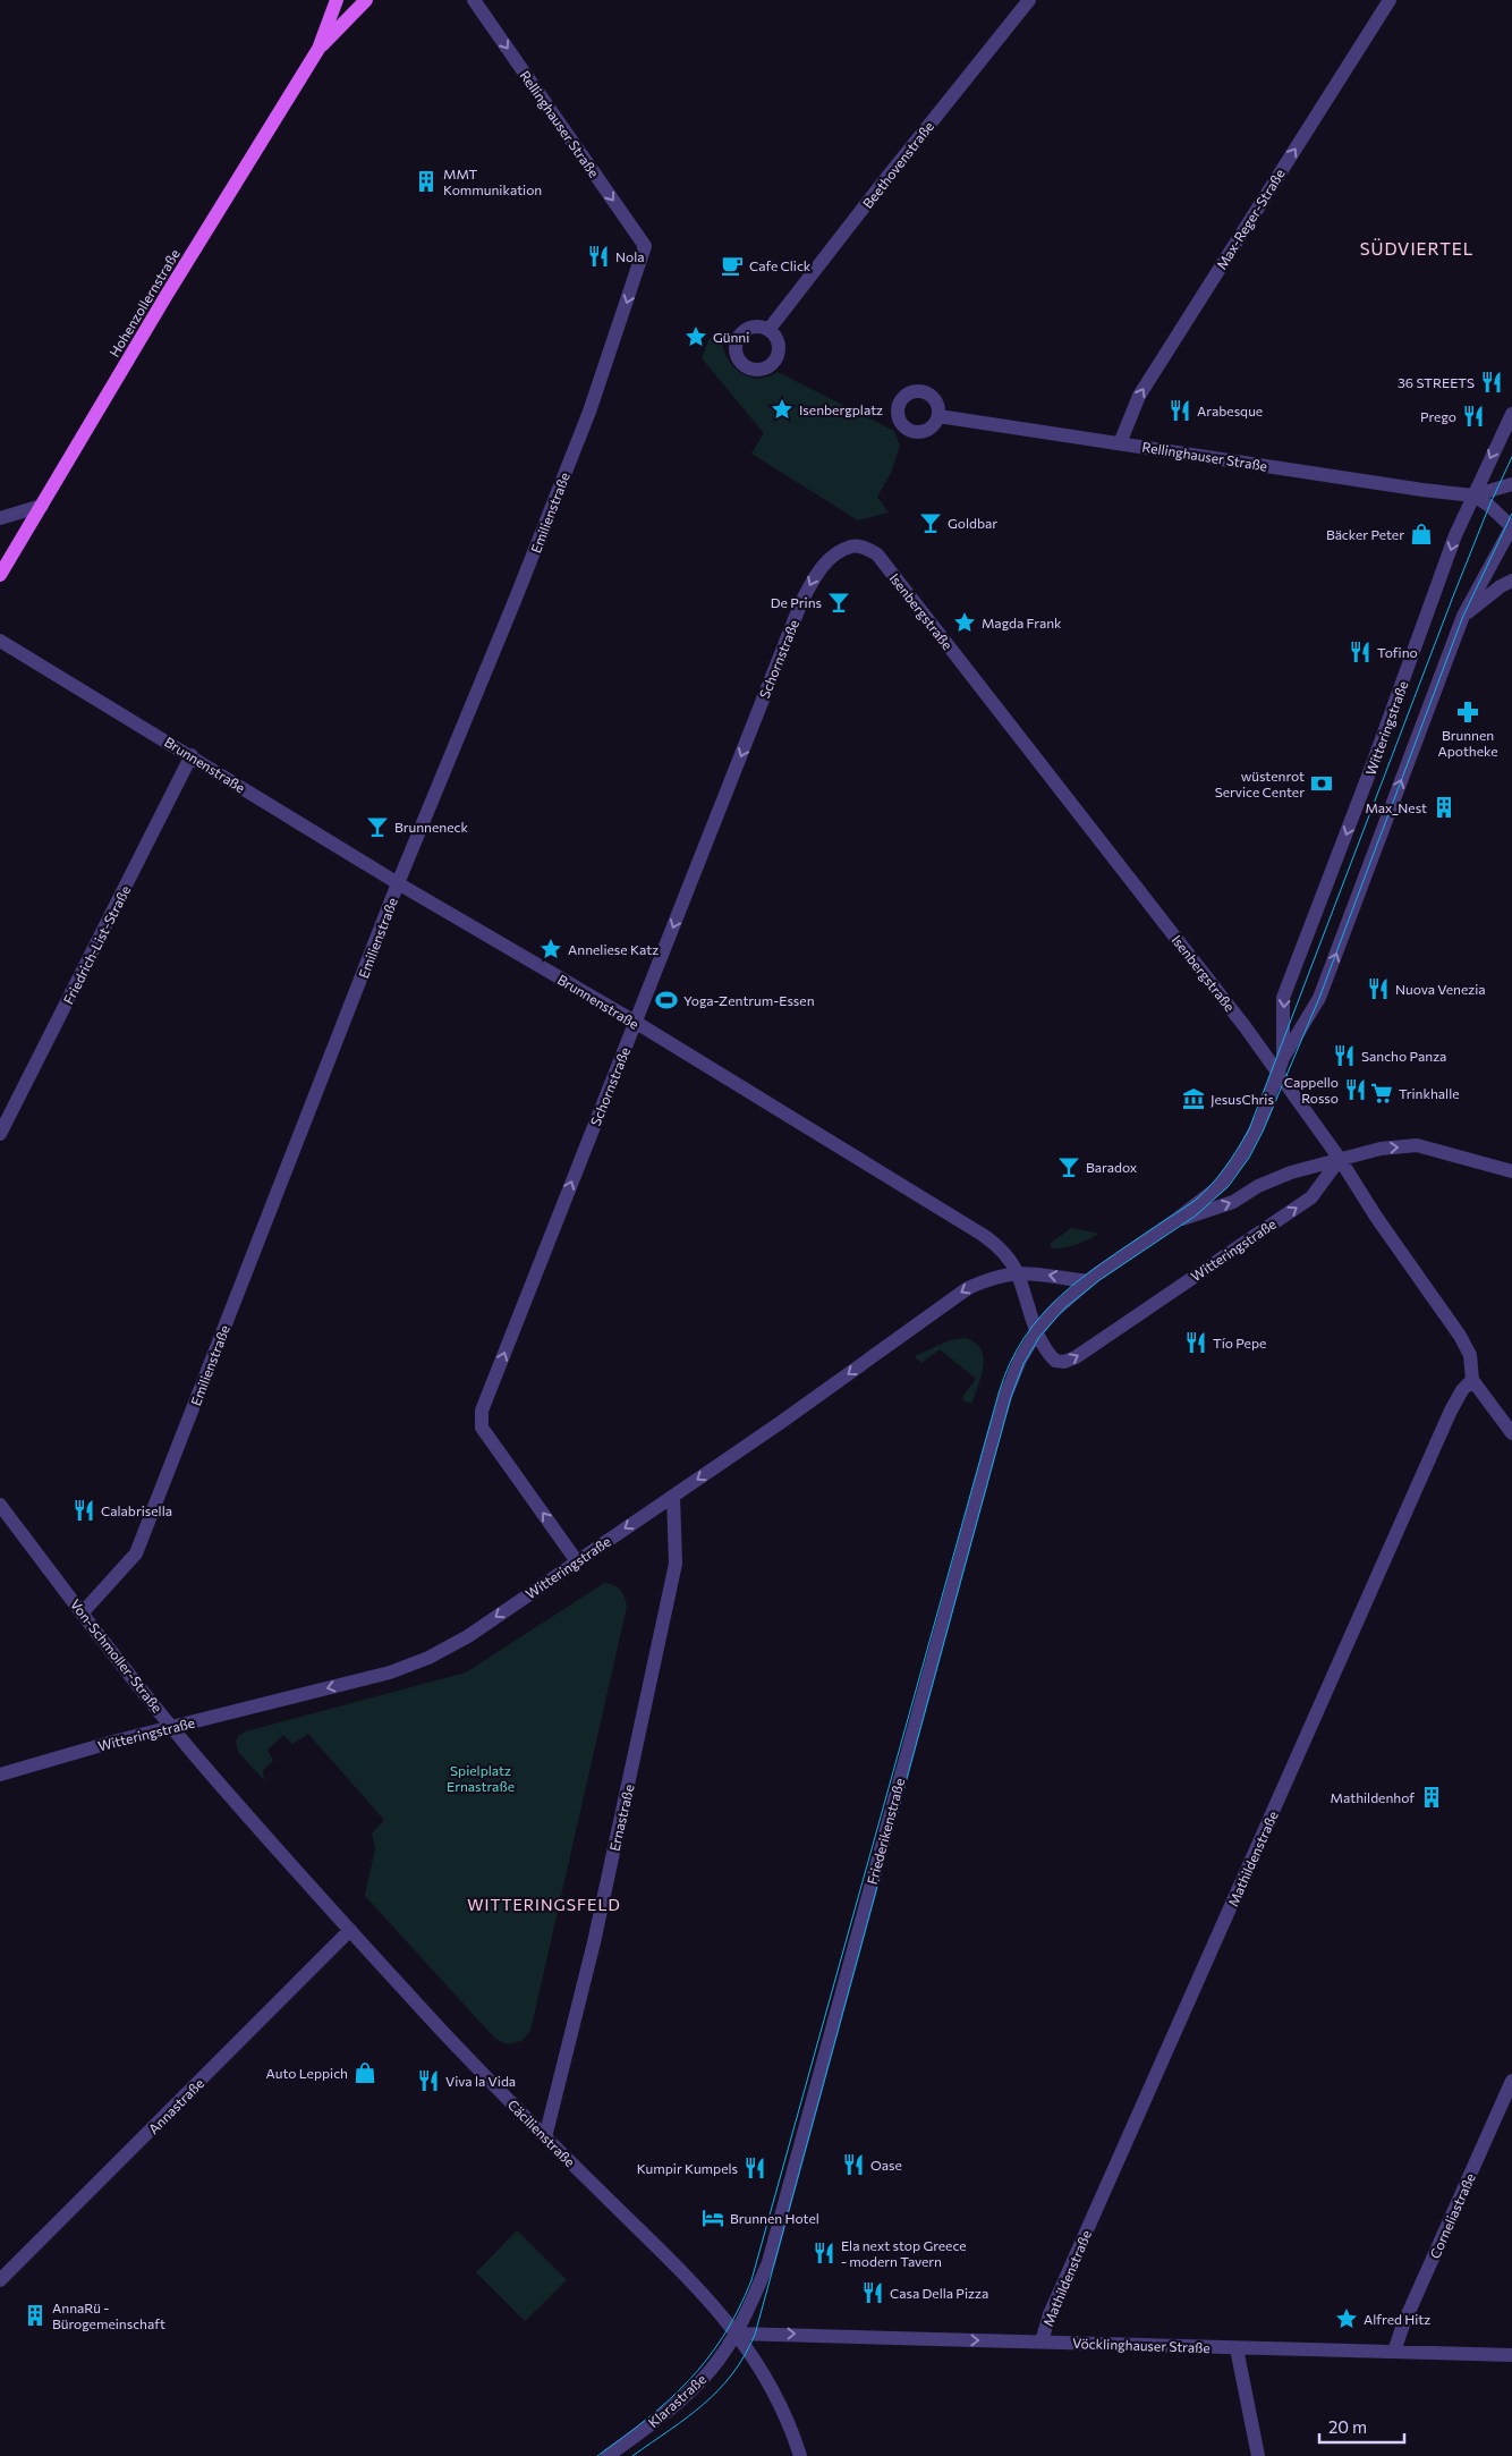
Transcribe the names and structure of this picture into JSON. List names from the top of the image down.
{
  "streets": {
    "main road": ["Hohenzollernstraße"],
    "street": [
      "Rellinghauser Straße",
      "Beethovenstraße",
      "Max-Reger-Straße",
      "Emilienstraße",
      "Isenbergstraße",
      "Schornstraße",
      "Witteringstraße",
      "Brunnenstraße",
      "Friedrich-List-Straße",
      "Von-Schmoller-Straße",
      "Ernastraße",
      "Friederikenstraße",
      "Mathildenstraße",
      "Annastraße",
      "Cäcilienstraße",
      "Corneliastraße",
      "Vöcklinghauser Straße",
      "Klarastraße"
    ]
  },
  "crossings": [
    ["Rellinghauser Straße", "Max-Reger-Straße"],
    ["Rellinghauser Straße", "Emilienstraße"],
    ["Rellinghauser Straße", "Witteringstraße"],
    ["Emilienstraße", "Brunnenstraße"],
    ["Emilienstraße", "Von-Schmoller-Straße"],
    ["Isenbergstraße", "Schornstraße"],
    ["Isenbergstraße", "Witteringstraße"],
    ["Isenbergstraße", "Mathildenstraße"],
    ["Schornstraße", "Witteringstraße"],
    ["Schornstraße", "Brunnenstraße"],
    ["Witteringstraße", "Brunnenstraße"],
    ["Witteringstraße", "Von-Schmoller-Straße"],
    ["Witteringstraße", "Ernastraße"],
    ["Witteringstraße", "Friederikenstraße"],
    ["Brunnenstraße", "Friedrich-List-Straße"],
    ["Brunnenstraße", "Friederikenstraße"],
    ["Von-Schmoller-Straße", "Annastraße"],
    ["Von-Schmoller-Straße", "Cäcilienstraße"],
    ["Ernastraße", "Cäcilienstraße"],
    ["Friederikenstraße", "Cäcilienstraße"],
    ["Friederikenstraße", "Vöcklinghauser Straße"],
    ["Friederikenstraße", "Klarastraße"],
    ["Mathildenstraße", "Vöcklinghauser Straße"],
    ["Annastraße", "Cäcilienstraße"],
    ["Cäcilienstraße", "Vöcklinghauser Straße"],
    ["Cäcilienstraße", "Klarastraße"],
    ["Corneliastraße", "Vöcklinghauser Straße"],
    ["Vöcklinghauser Straße", "Klarastraße"]
  ],
  "one_way": ["Max-Reger-Straße", "Emilienstraße", "Vöcklinghauser Straße"],
  "districts": ["SÜDVIERTEL", "WITTERINGSFELD"],
  "parks": ["Spielplatz Ernastraße"],
  "places": {
    "building": [
      "MMT Kommunikation",
      "Max_Nest",
      "Mathildenhof",
      "AnnaRü - Bürogemeinschaft"
    ],
    "restaurant": [
      "Nola",
      "36 STREETS",
      "Arabesque",
      "Prego",
      "Tofino",
      "Nuova Venezia",
      "Sancho Panza",
      "Cappello Rosso",
      "Tío Pepe",
      "Calabrisella",
      "Viva la Vida",
      "Oase",
      "Kumpir Kumpels",
      "Ela next stop Greece - modern Tavern",
      "Casa Della Pizza"
    ],
    "cafe": ["Cafe Click"],
    "place": [
      "Günni",
      "Isenbergplatz",
      "Magda Frank",
      "Anneliese Katz",
      "Alfred Hitz"
    ],
    "bar": [
      "Goldbar",
      "De Prins",
      "Brunneneck",
      "Baradox"
    ],
    "shop": ["Bäcker Peter", "Auto Leppich"],
    "pharmacy": ["Brunnen Apotheke"],
    "bank": ["wüstenrot Service Center"],
    "sports": ["Yoga-Zentrum-Essen"],
    "supermarket": ["Trinkhalle"],
    "museum": ["JesusChris"],
    "hotel": ["Brunnen Hotel"]
  },
  "scale_bar": "20 m"
}
